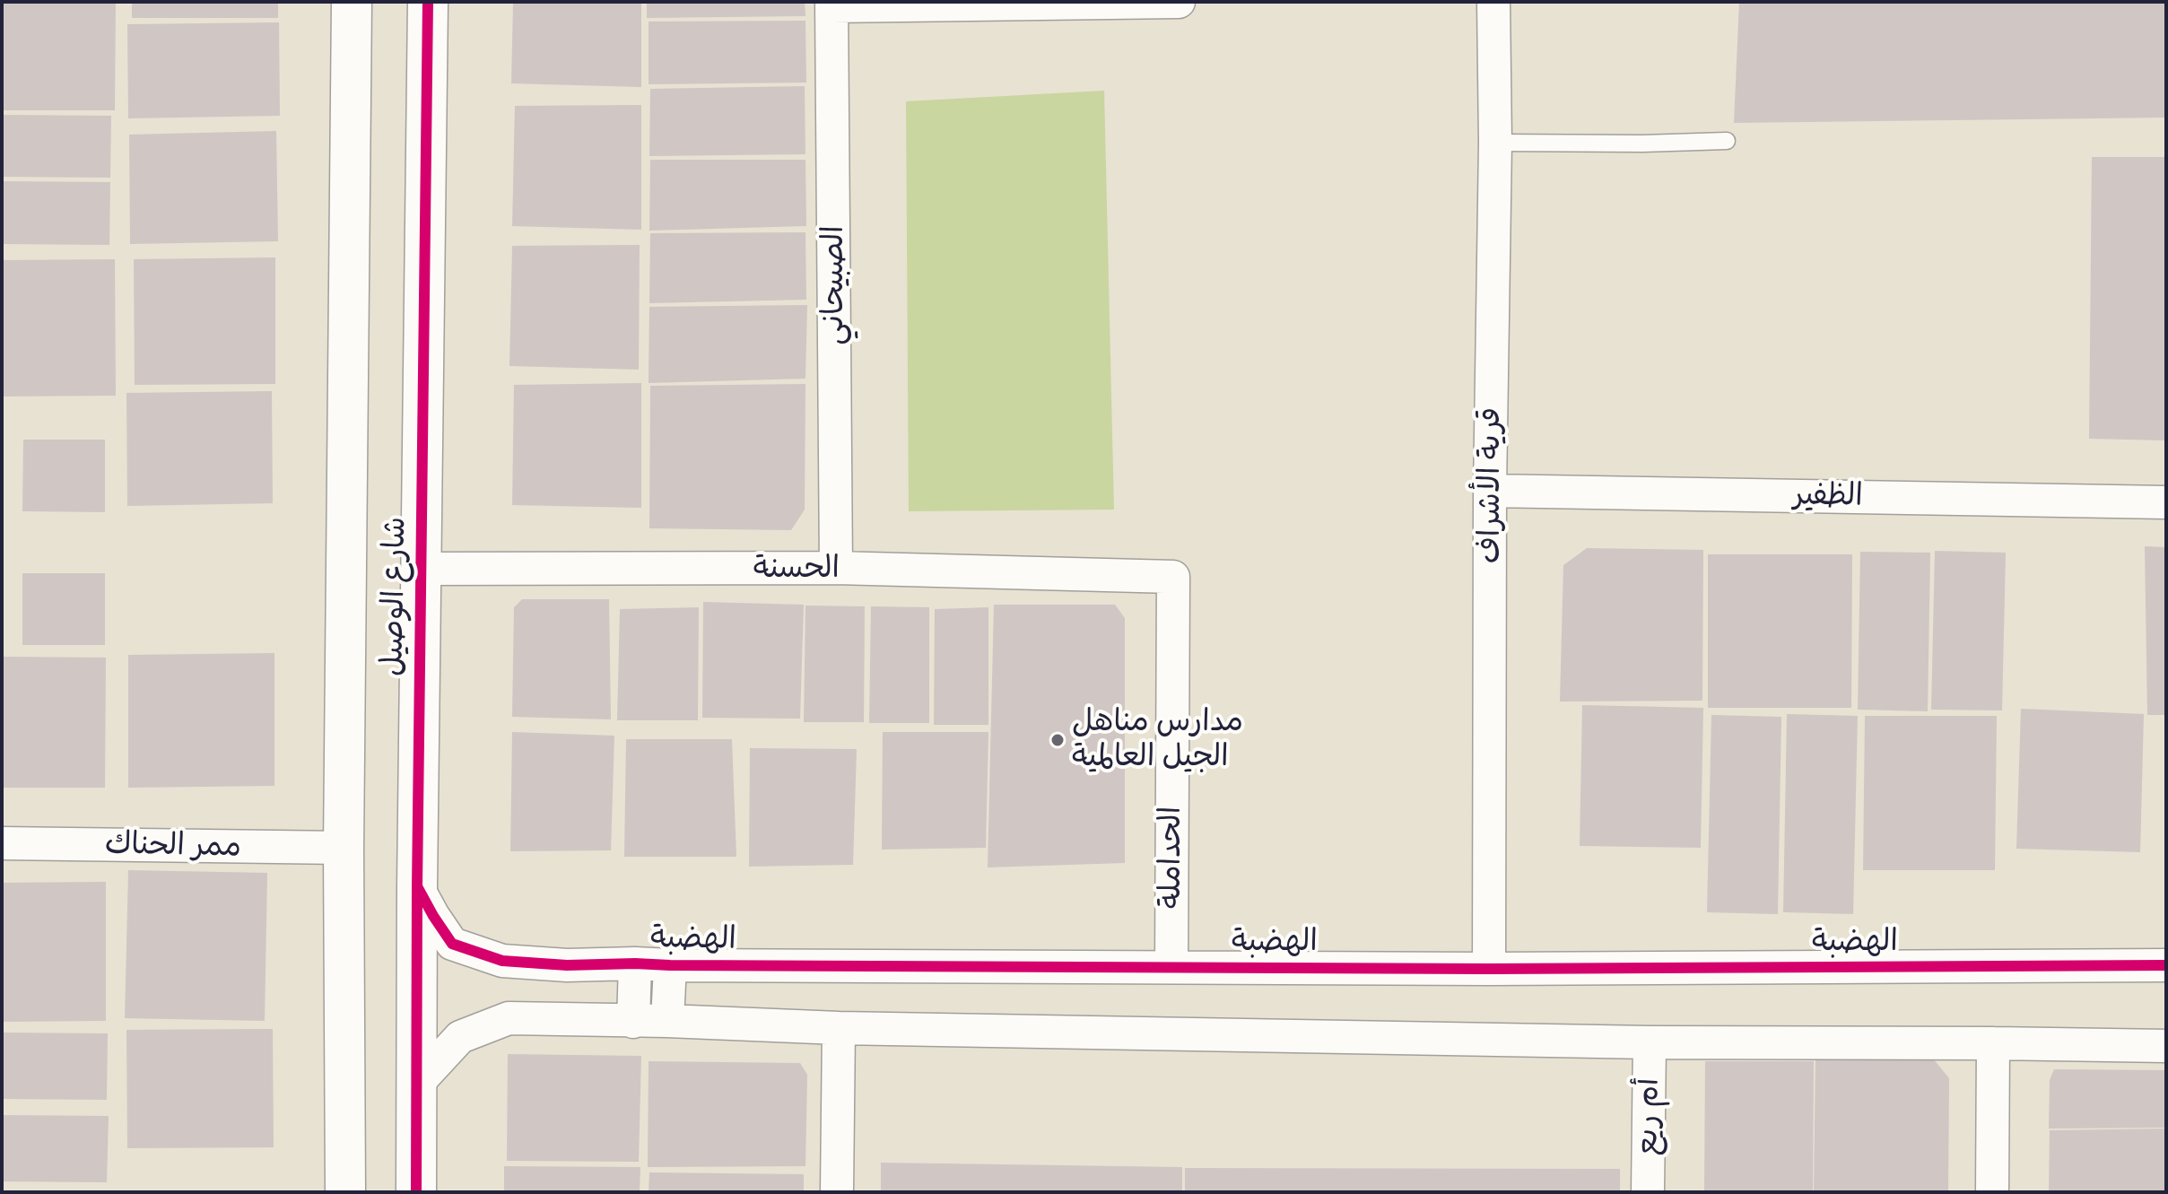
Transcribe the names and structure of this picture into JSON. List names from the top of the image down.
{
  "streets": {
    "street": [
      "الصبيحاني",
      "قرية الأشراف",
      "الظفير",
      "الحسنة",
      "شارع الوصيل",
      "ممر الحناك",
      "الحداملة",
      "الهضبة",
      "أم ريع"
    ]
  },
  "crossings": [
    ["الصبيحاني", "الحسنة"],
    ["قرية الأشراف", "الظفير"],
    ["قرية الأشراف", "الهضبة"],
    ["الحسنة", "شارع الوصيل"],
    ["الحسنة", "الحداملة"],
    ["شارع الوصيل", "ممر الحناك"],
    ["شارع الوصيل", "الهضبة"],
    ["الحداملة", "الهضبة"]
  ],
  "places": ["مدارس مناهل الجيل العالمية"]
}
